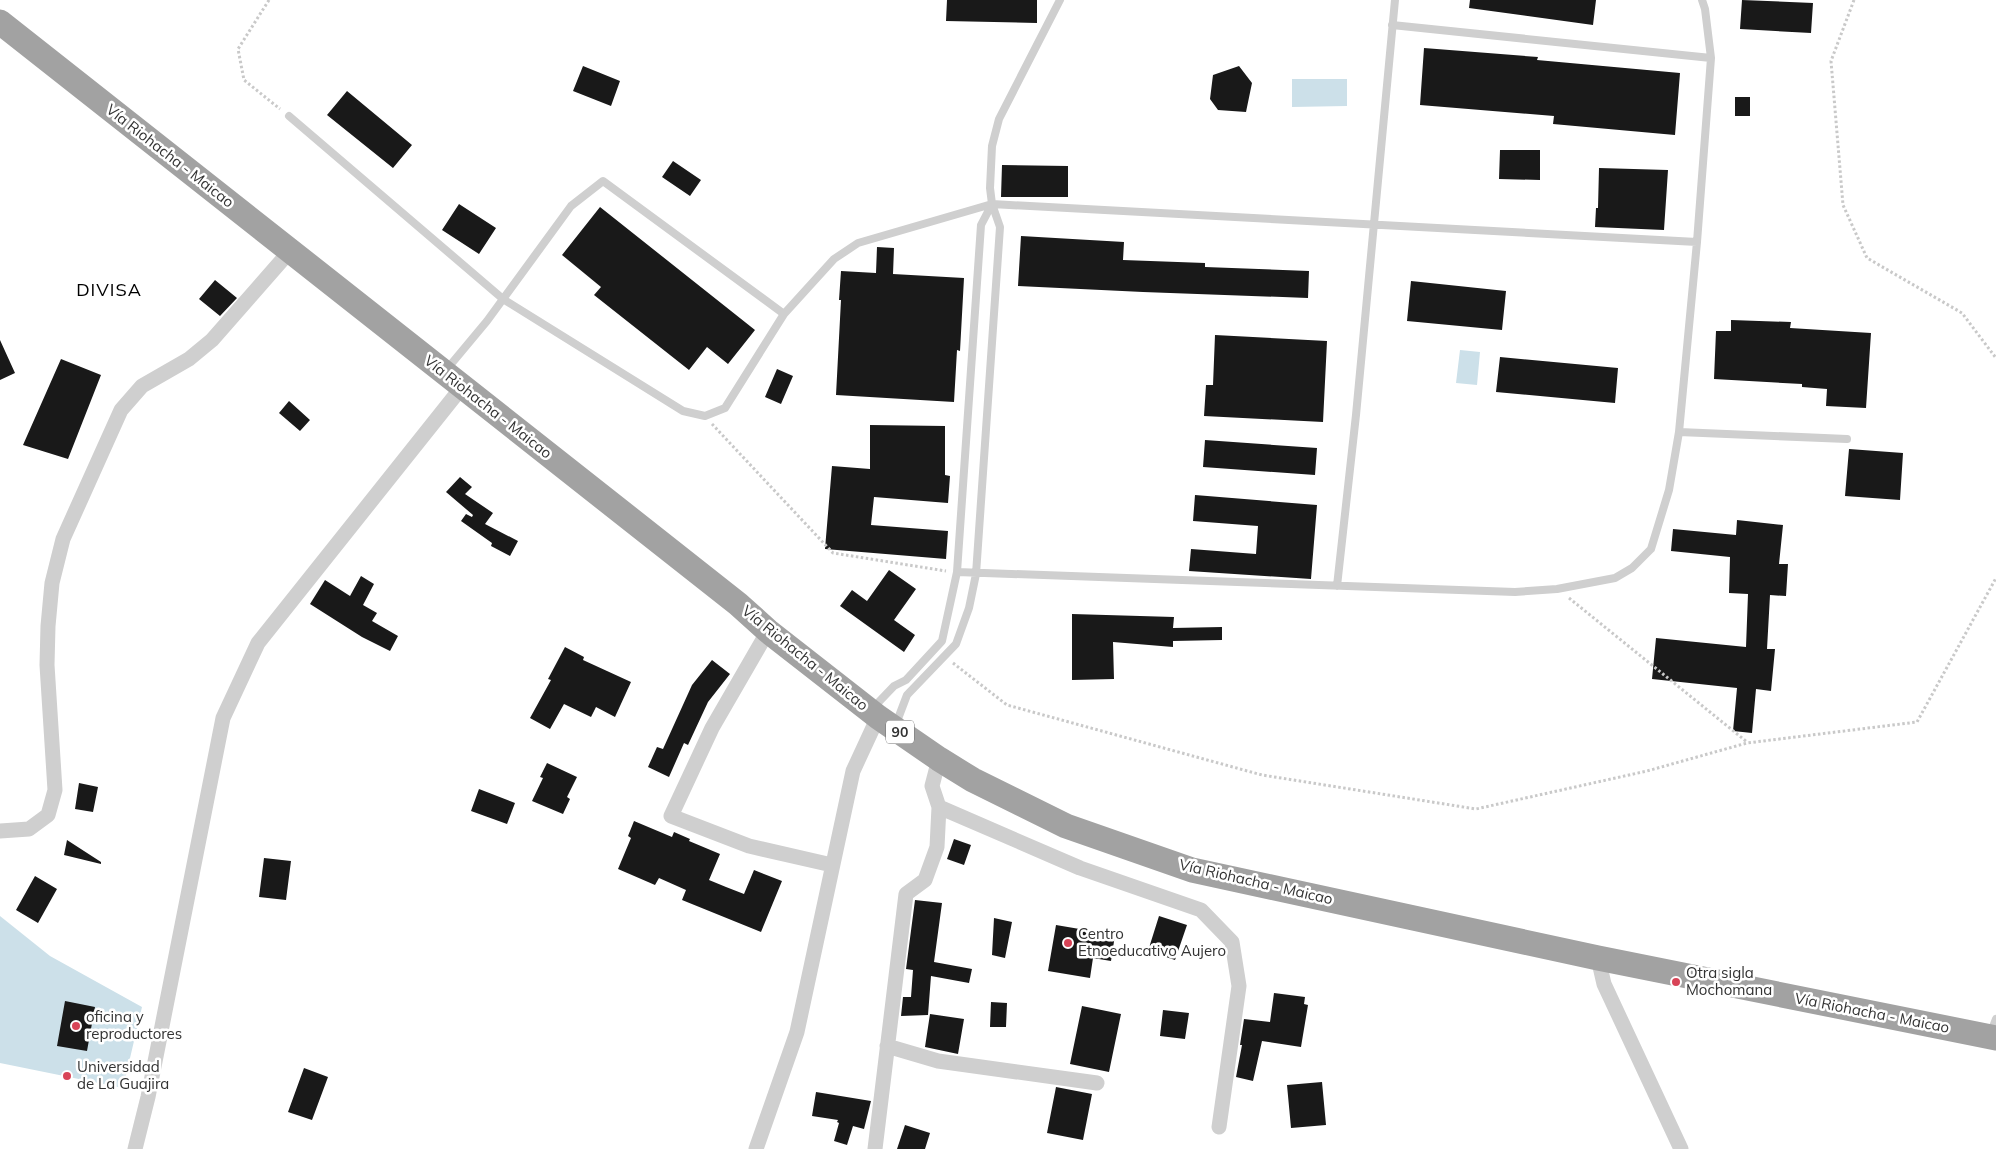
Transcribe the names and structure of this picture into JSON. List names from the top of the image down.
{
  "streets": {
    "highway": ["Vía Riohacha - Maicao", "90"]
  },
  "districts": ["DIVISA"],
  "places": [
    "Centro Etnoeducativo Aujero",
    "Otra sigla Mochomana",
    "oficina y reproductores",
    "Universidad de La Guajira"
  ]
}
